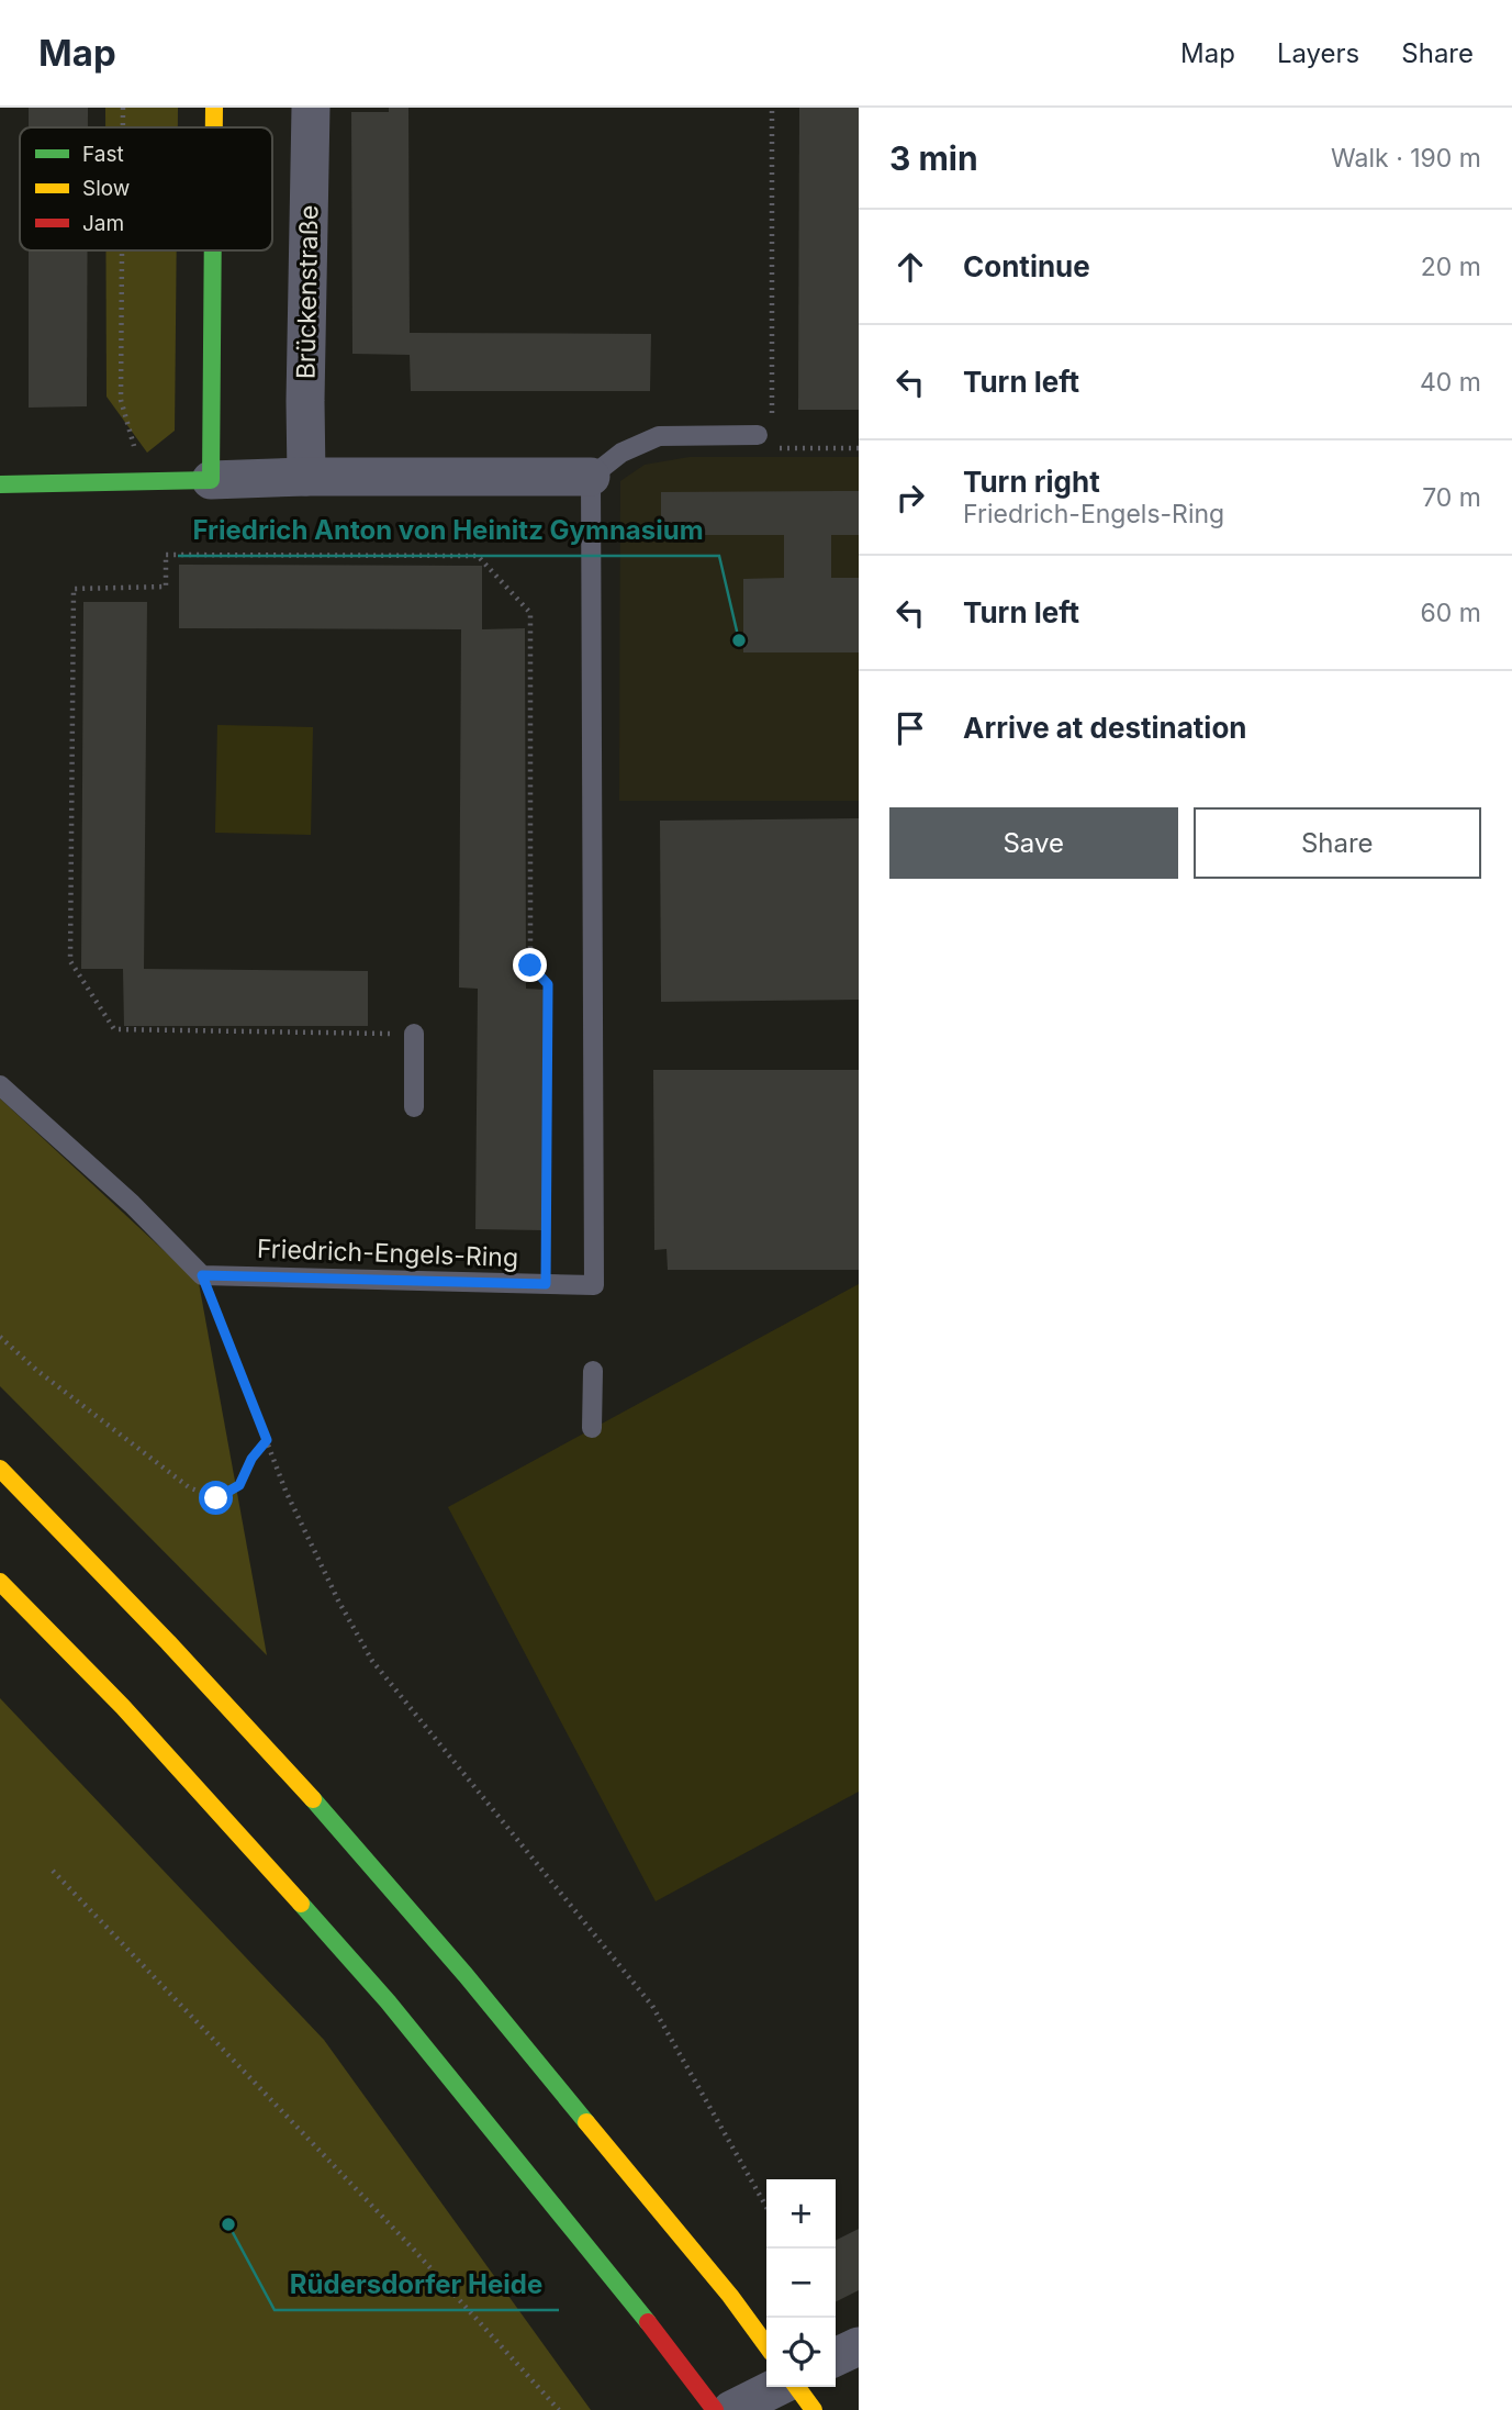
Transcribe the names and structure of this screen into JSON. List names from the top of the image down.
{
  "streets": {
    "street": ["Brückenstraße"],
    "lane": ["Friedrich-Engels-Ring"]
  },
  "places": ["Friedrich Anton von Heinitz Gymnasium", "Rüdersdorfer Heide"],
  "legend": ["Fast", "Slow", "Jam"],
  "page": {
    "header": "Map",
    "nav": ["Map", "Layers", "Share"],
    "heading": ["3 min", "Walk · 190 m"],
    "list": [
      ["Continue", "20 m"],
      ["Turn left", "40 m"],
      ["Turn right", "Friedrich-Engels-Ring", "70 m"],
      ["Turn left", "60 m"],
      "Arrive at destination"
    ],
    "buttons": ["Save", "Share"],
    "map_buttons": ["+", "−"]
  }
}
